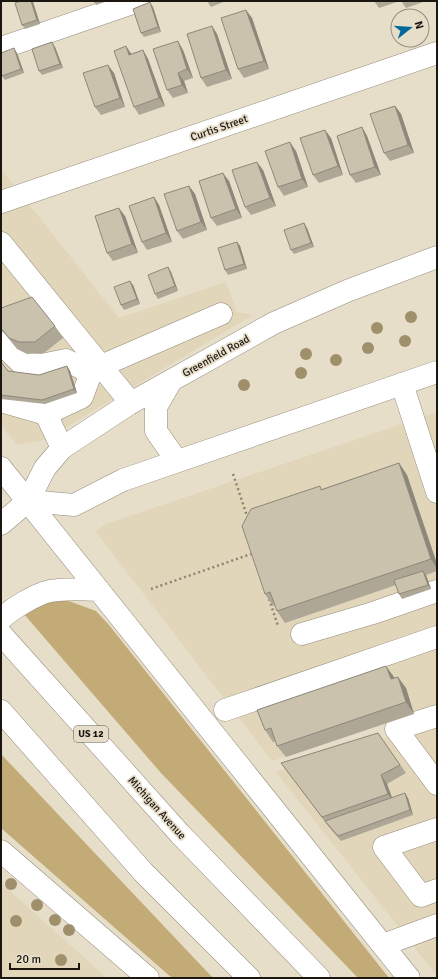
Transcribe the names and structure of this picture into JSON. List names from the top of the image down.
{
  "streets": {
    "main road": [
      "Curtis Street",
      "Greenfield Road",
      "US 12",
      "Michigan Avenue"
    ]
  },
  "scale_bar": "20 m",
  "north": "right"
}
